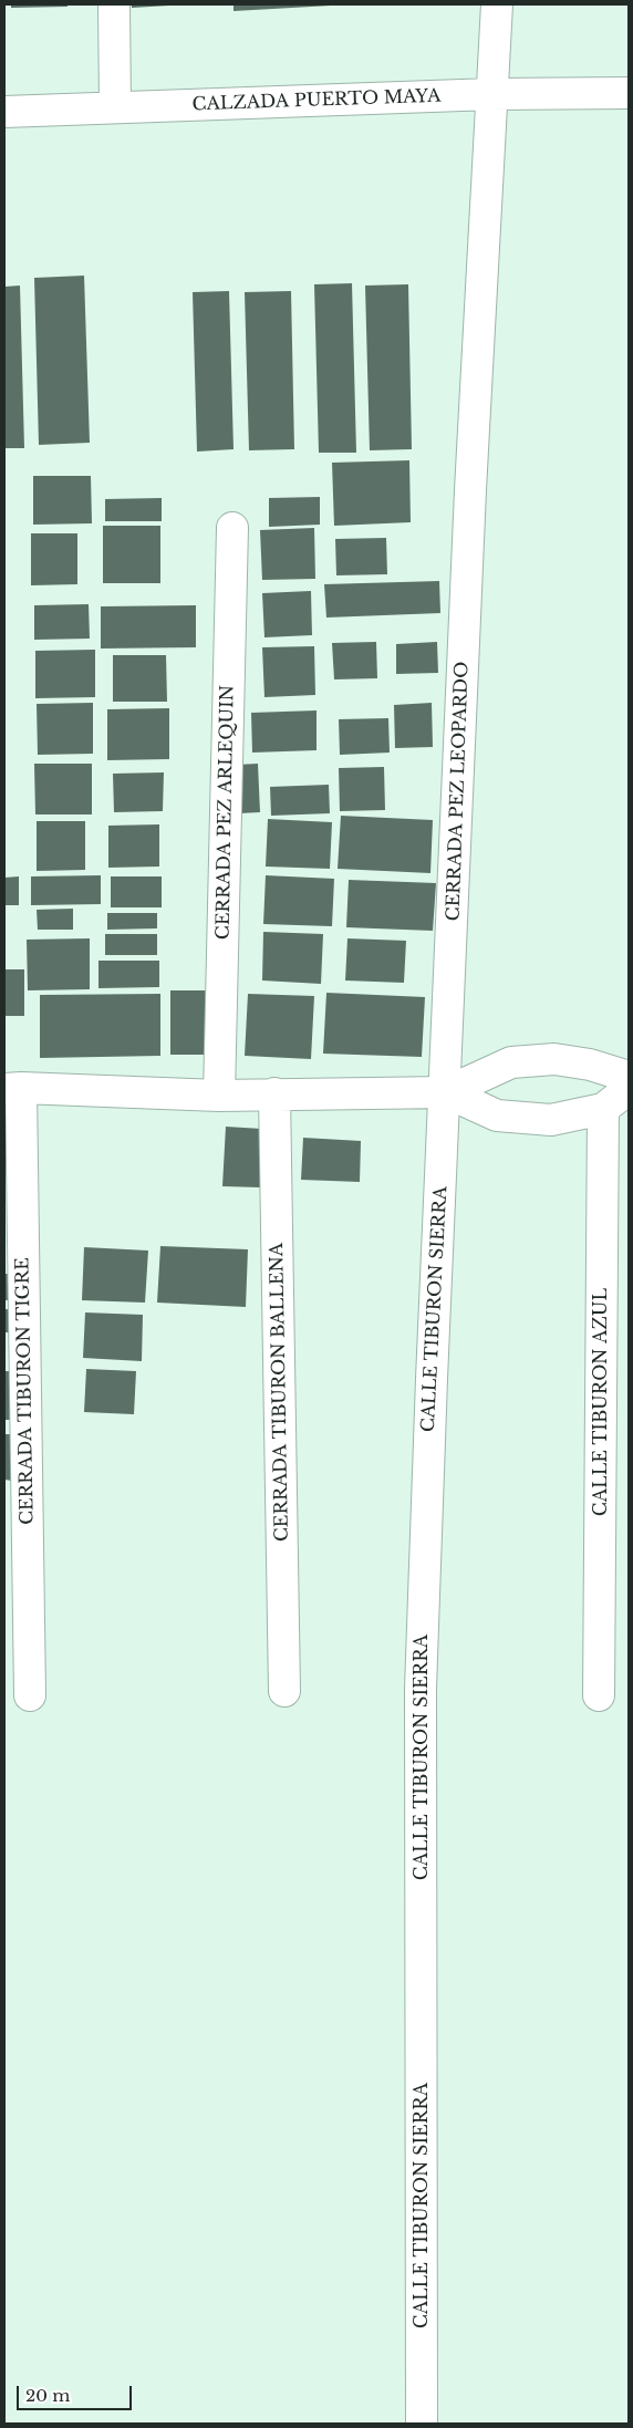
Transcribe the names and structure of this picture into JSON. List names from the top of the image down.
{
  "streets": {
    "street": [
      "CALZADA PUERTO MAYA",
      "CERRADA PEZ LEOPARDO",
      "CERRADA PEZ ARLEQUIN",
      "CALLE TIBURON SIERRA",
      "CERRADA TIBURON TIGRE",
      "CERRADA TIBURON BALLENA",
      "CALLE TIBURON AZUL"
    ]
  },
  "crossings": [
    ["CALZADA PUERTO MAYA", "CERRADA PEZ LEOPARDO"],
    ["CERRADA PEZ LEOPARDO", "CALLE TIBURON SIERRA"]
  ],
  "scale_bar": "20 m"
}
